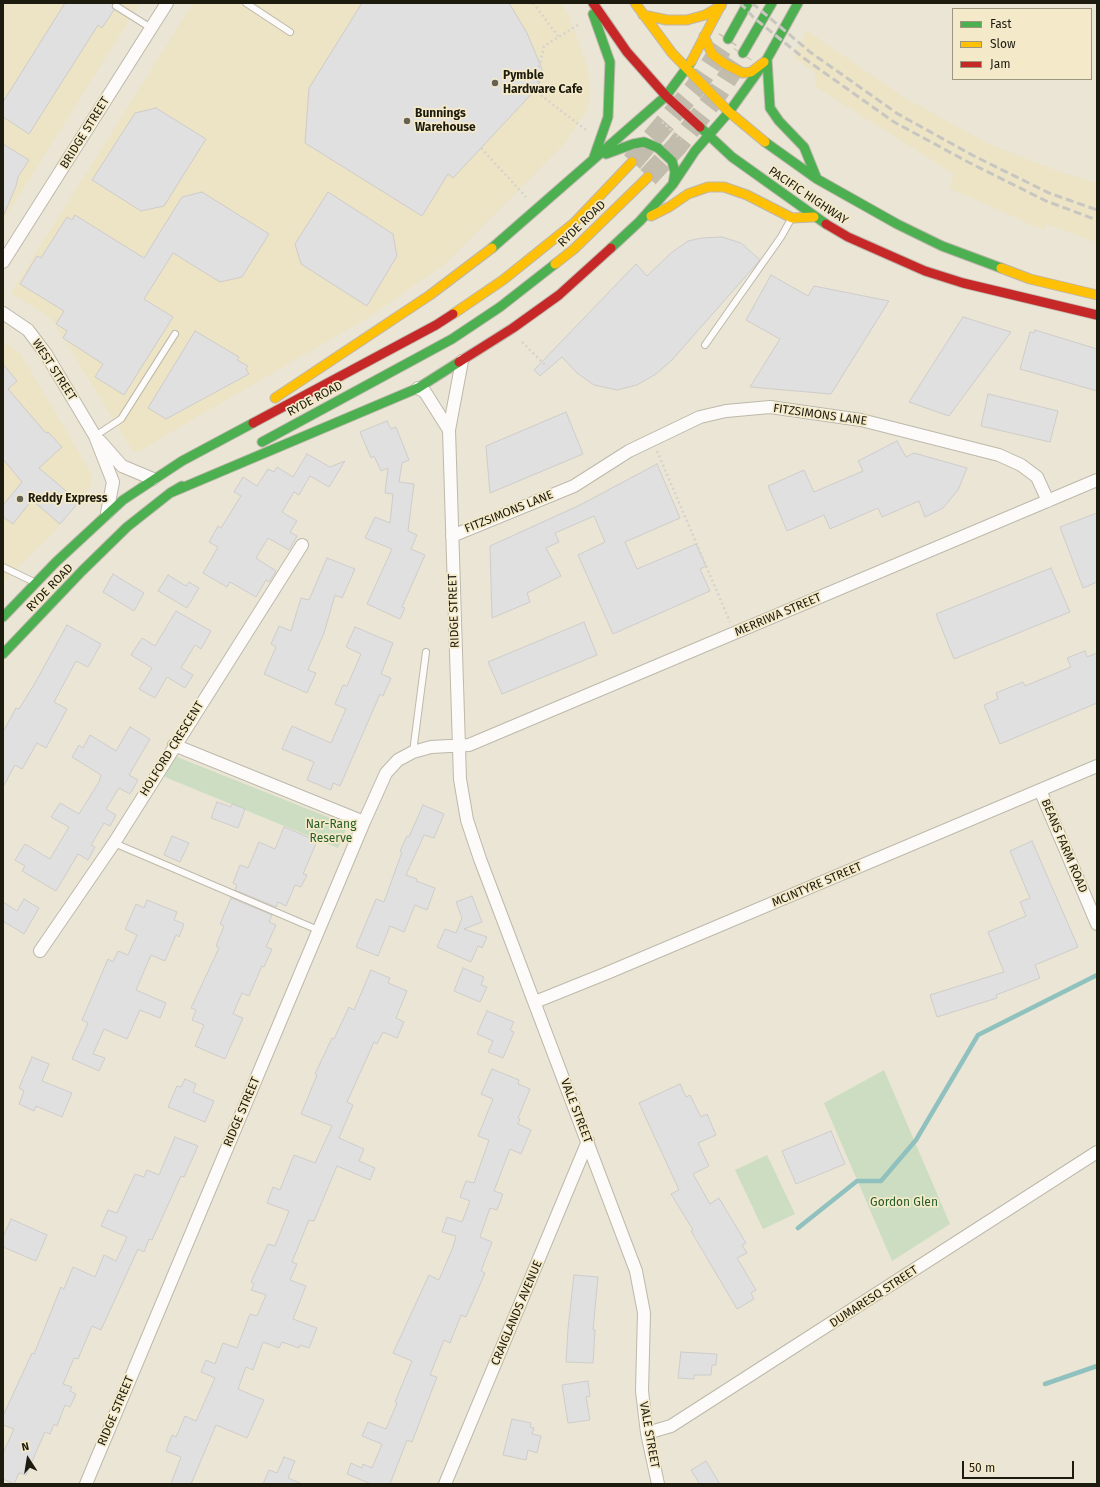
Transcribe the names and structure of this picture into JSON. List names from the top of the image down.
{
  "streets": {
    "highway": ["PACIFIC HIGHWAY", "RYDE ROAD"],
    "street": [
      "BRIDGE STREET",
      "WEST STREET",
      "FITZSIMONS LANE",
      "RIDGE STREET",
      "MERRIWA STREET",
      "HOLFORD CRESCENT",
      "BEANS FARM ROAD",
      "MCINTYRE STREET",
      "VALE STREET",
      "DUMARESQ STREET",
      "CRAIGLANDS AVENUE"
    ]
  },
  "crossings": [
    ["RYDE ROAD", "WEST STREET"],
    ["FITZSIMONS LANE", "RIDGE STREET"],
    ["FITZSIMONS LANE", "MERRIWA STREET"],
    ["RIDGE STREET", "MERRIWA STREET"],
    ["RIDGE STREET", "VALE STREET"],
    ["MERRIWA STREET", "VALE STREET"],
    ["BEANS FARM ROAD", "MCINTYRE STREET"],
    ["MCINTYRE STREET", "VALE STREET"],
    ["VALE STREET", "DUMARESQ STREET"],
    ["VALE STREET", "CRAIGLANDS AVENUE"]
  ],
  "parks": ["Nar-Rang Reserve", "Gordon Glen"],
  "places": ["Pymble Hardware Cafe", "Bunnings Warehouse", "Reddy Express"],
  "legend": ["Fast", "Slow", "Jam"],
  "scale_bar": "50 m",
  "north": "top"
}
